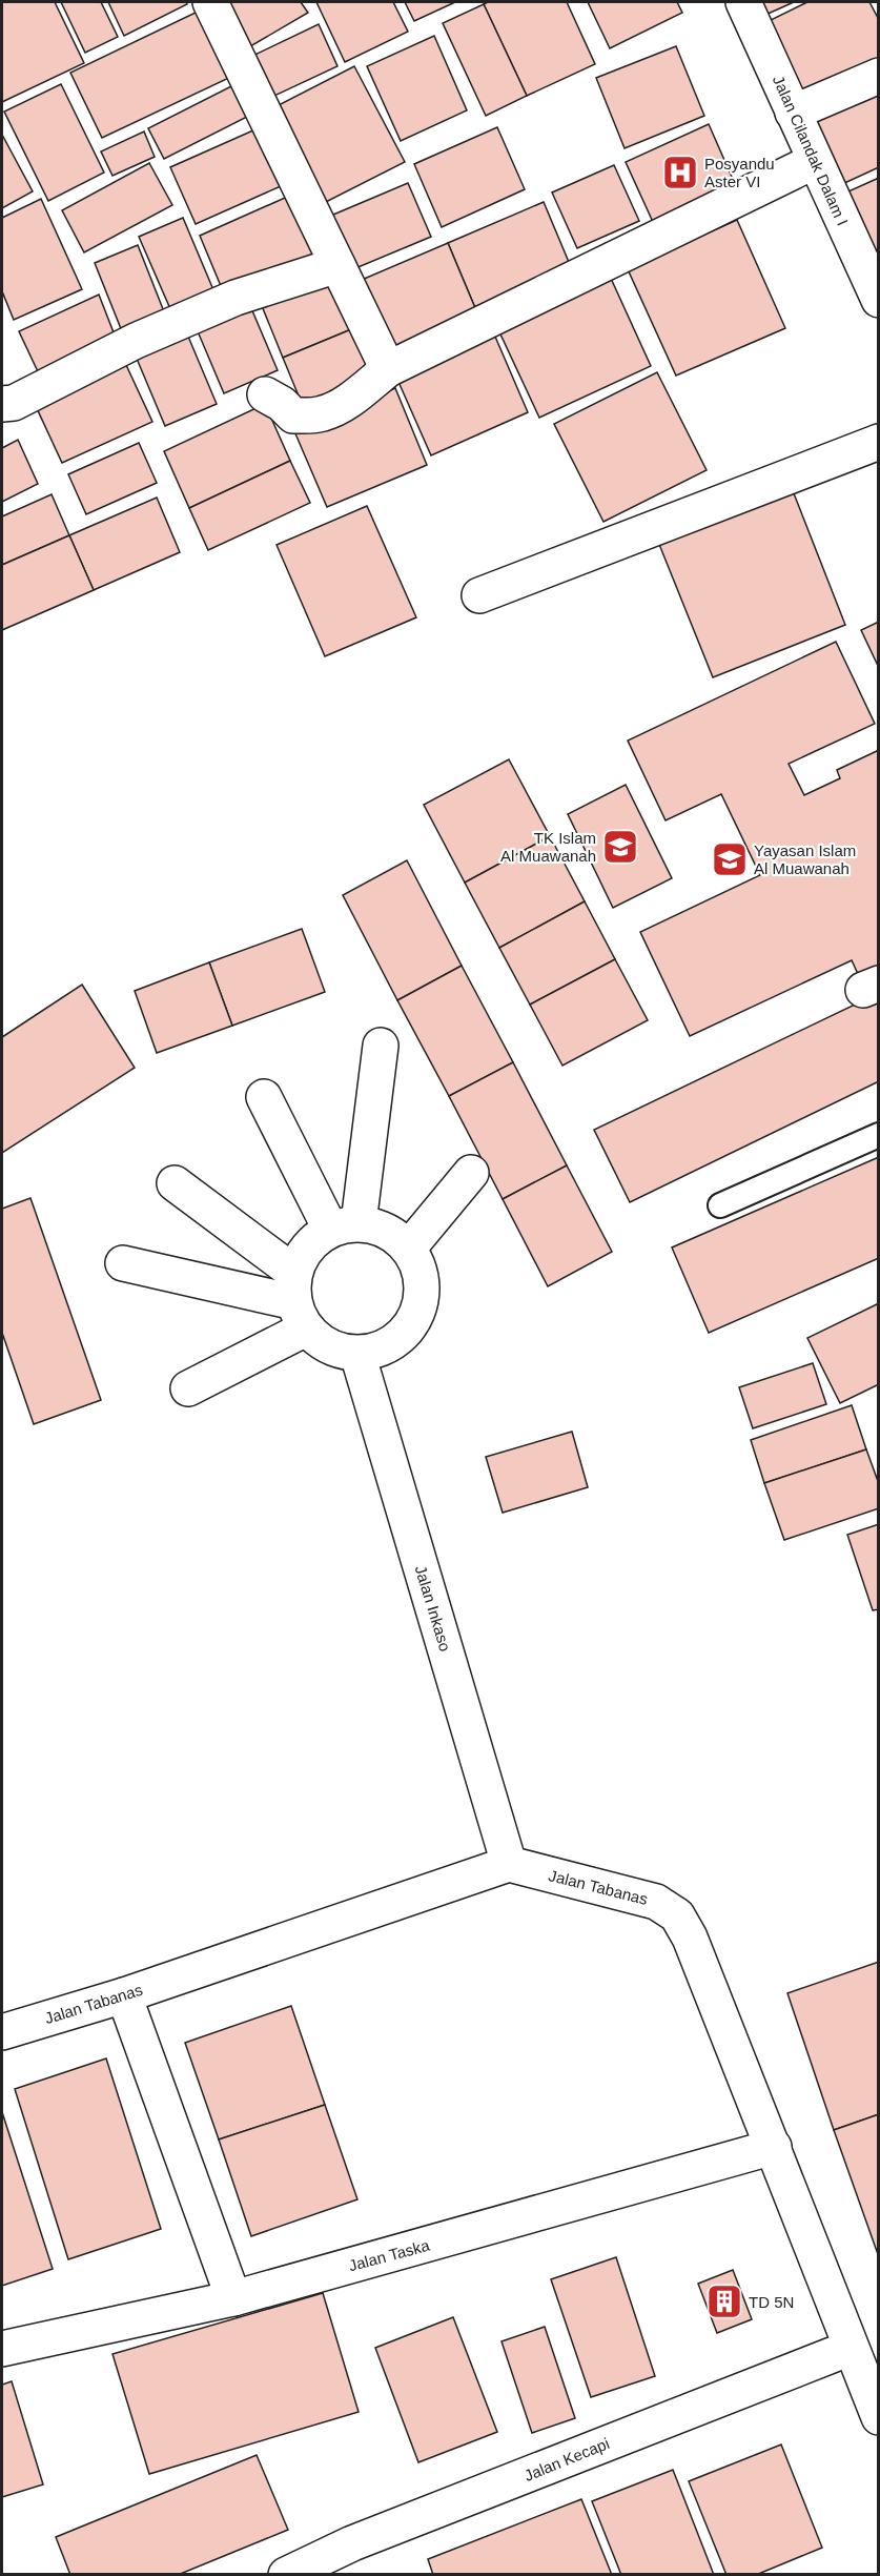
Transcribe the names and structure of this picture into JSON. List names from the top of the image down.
{
  "streets": {
    "street": [
      "Jalan Cilandak Dalam I",
      "Jalan Inkaso",
      "Jalan Tabanas",
      "Jalan Taska",
      "Jalan Kecapi"
    ]
  },
  "crossings": [
    ["Jalan Inkaso", "Jalan Tabanas"],
    ["Jalan Tabanas", "Jalan Taska"],
    ["Jalan Tabanas", "Jalan Kecapi"]
  ],
  "places": {
    "hospital": ["Posyandu Aster VI"],
    "school or university": ["TK Islam Al Muawanah", "Yayasan Islam Al Muawanah"],
    "building": ["TD 5N"]
  }
}
